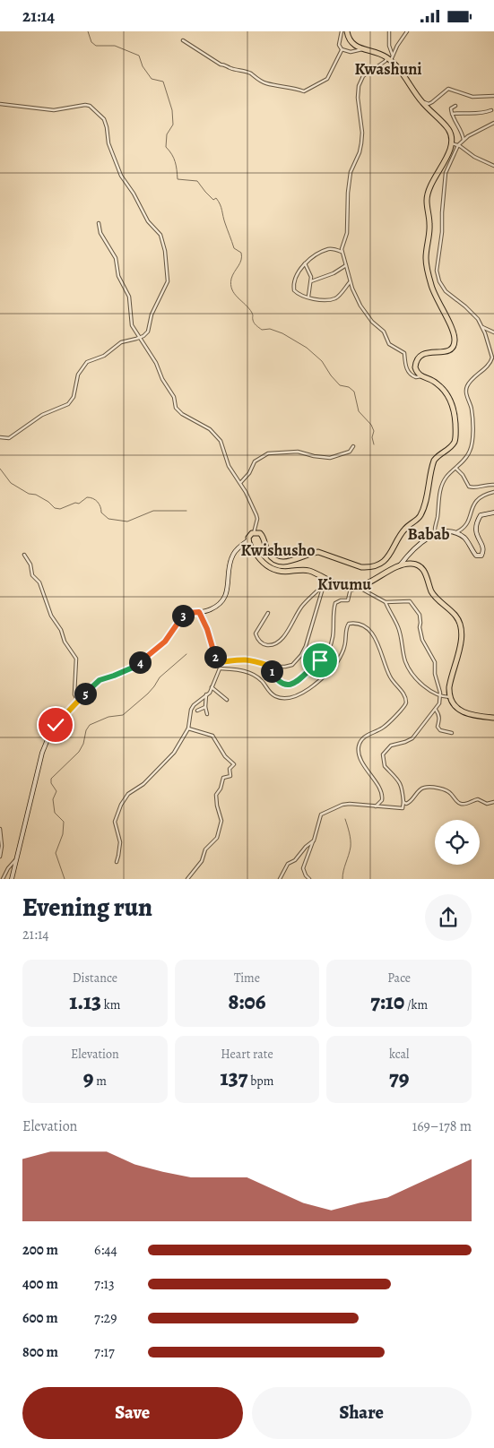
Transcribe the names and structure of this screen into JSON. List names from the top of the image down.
{
  "districts": [
    "Kwashuni",
    "Babab",
    "Kwishusho",
    "Kivumu"
  ],
  "page": {
    "status": "21:14",
    "pins": [
      "3",
      "2",
      "4",
      "1",
      "5"
    ],
    "heading": ["Evening run", "21:14"],
    "stats": [
      ["Distance", "1.13 km"],
      ["Time", "8:06"],
      ["Pace", "7:10 /km"],
      ["Elevation", "9 m"],
      ["Heart rate", "137 bpm"],
      ["kcal", "79"]
    ],
    "chart": ["Elevation", "169–178 m"],
    "list": [
      {
        "name": "200 m",
        "note": "6:44"
      },
      {
        "name": "400 m",
        "note": "7:13"
      },
      {
        "name": "600 m",
        "note": "7:29"
      },
      {
        "name": "800 m",
        "note": "7:17"
      }
    ],
    "buttons": ["Save", "Share"]
  }
}
